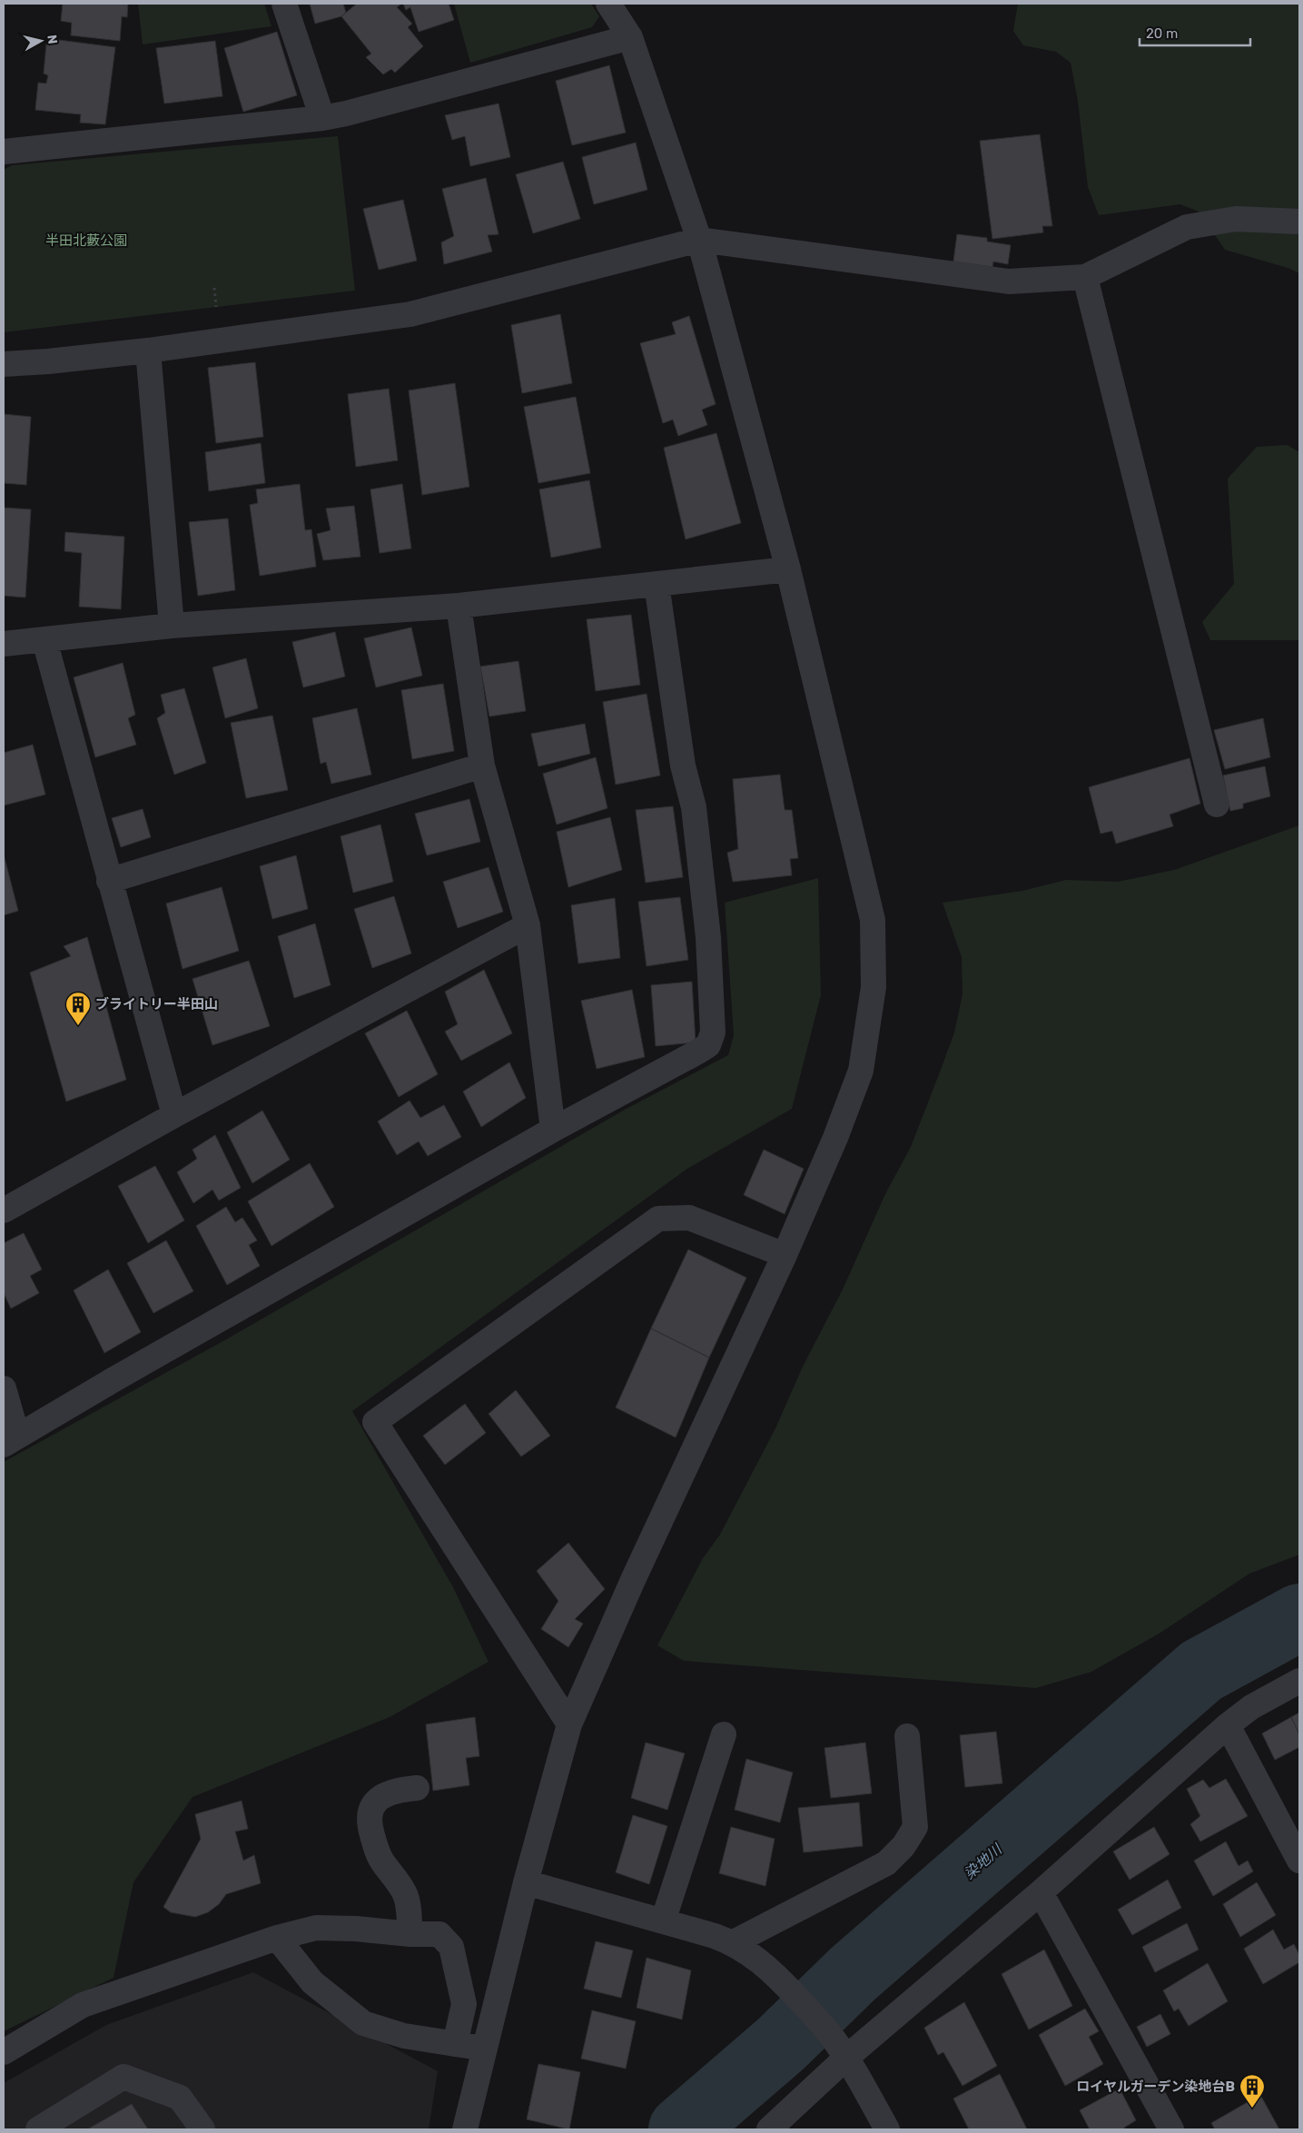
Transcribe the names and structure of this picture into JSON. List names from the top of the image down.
{
  "water": ["染地川"],
  "parks": ["半田北藪公園"],
  "places": {
    "building": ["ブライトリー半田山", "ロイヤルガーデン染地台B"]
  },
  "scale_bar": "20 m",
  "north": "right"
}
